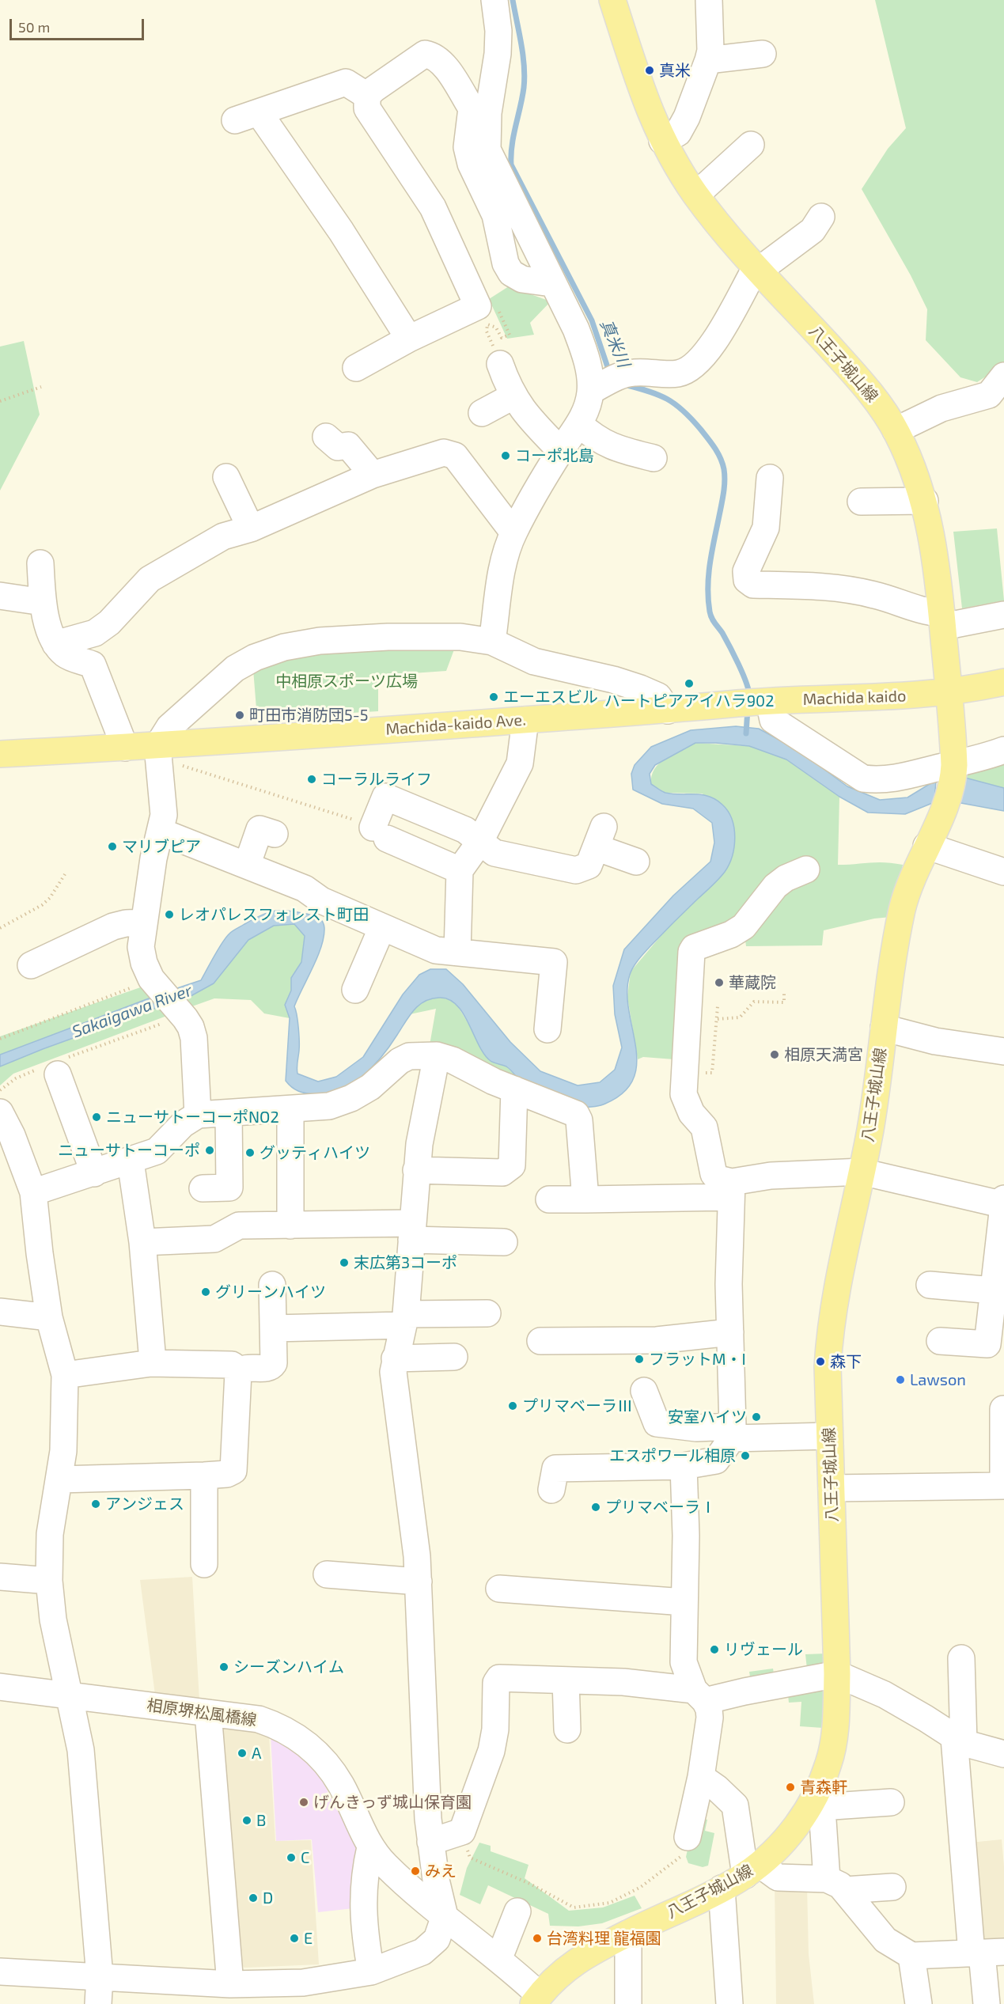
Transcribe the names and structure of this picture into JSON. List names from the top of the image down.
{
  "streets": {
    "main road": ["八王子城山線", "Machida kaido", "Machida-kaido Ave."],
    "street": ["相原堺松風橋線"]
  },
  "crossings": [
    ["八王子城山線", "Machida kaido"],
    ["八王子城山線", "相原堺松風橋線"],
    ["Machida kaido", "Machida-kaido Ave."]
  ],
  "water": ["真米川", "Sakaigawa River"],
  "parks": ["中相原スポーツ広場"],
  "places": [
    "真米",
    "コーポ北島",
    "ハートピアアイハラ902",
    "エーエスビル",
    "町田市消防団5-5",
    "コーラルライフ",
    "マリブピア",
    "レオパレスフォレスト町田",
    "華蔵院",
    "相原天満宮",
    "ニューサトーコーポNO2",
    "ニューサトーコーポ",
    "グッティハイツ",
    "末広第3コーポ",
    "グリーンハイツ",
    "フラットM・I",
    "森下",
    "Lawson",
    "プリマベーラⅢ",
    "安室ハイツ",
    "エスポワール相原",
    "アンジェス",
    "プリマベーラⅠ",
    "リヴェール",
    "シーズンハイム",
    "A",
    "青森軒",
    "げんきっず城山保育園",
    "B",
    "C",
    "みえ",
    "D",
    "E",
    "台湾料理 龍福園"
  ],
  "scale_bar": "50 m"
}
